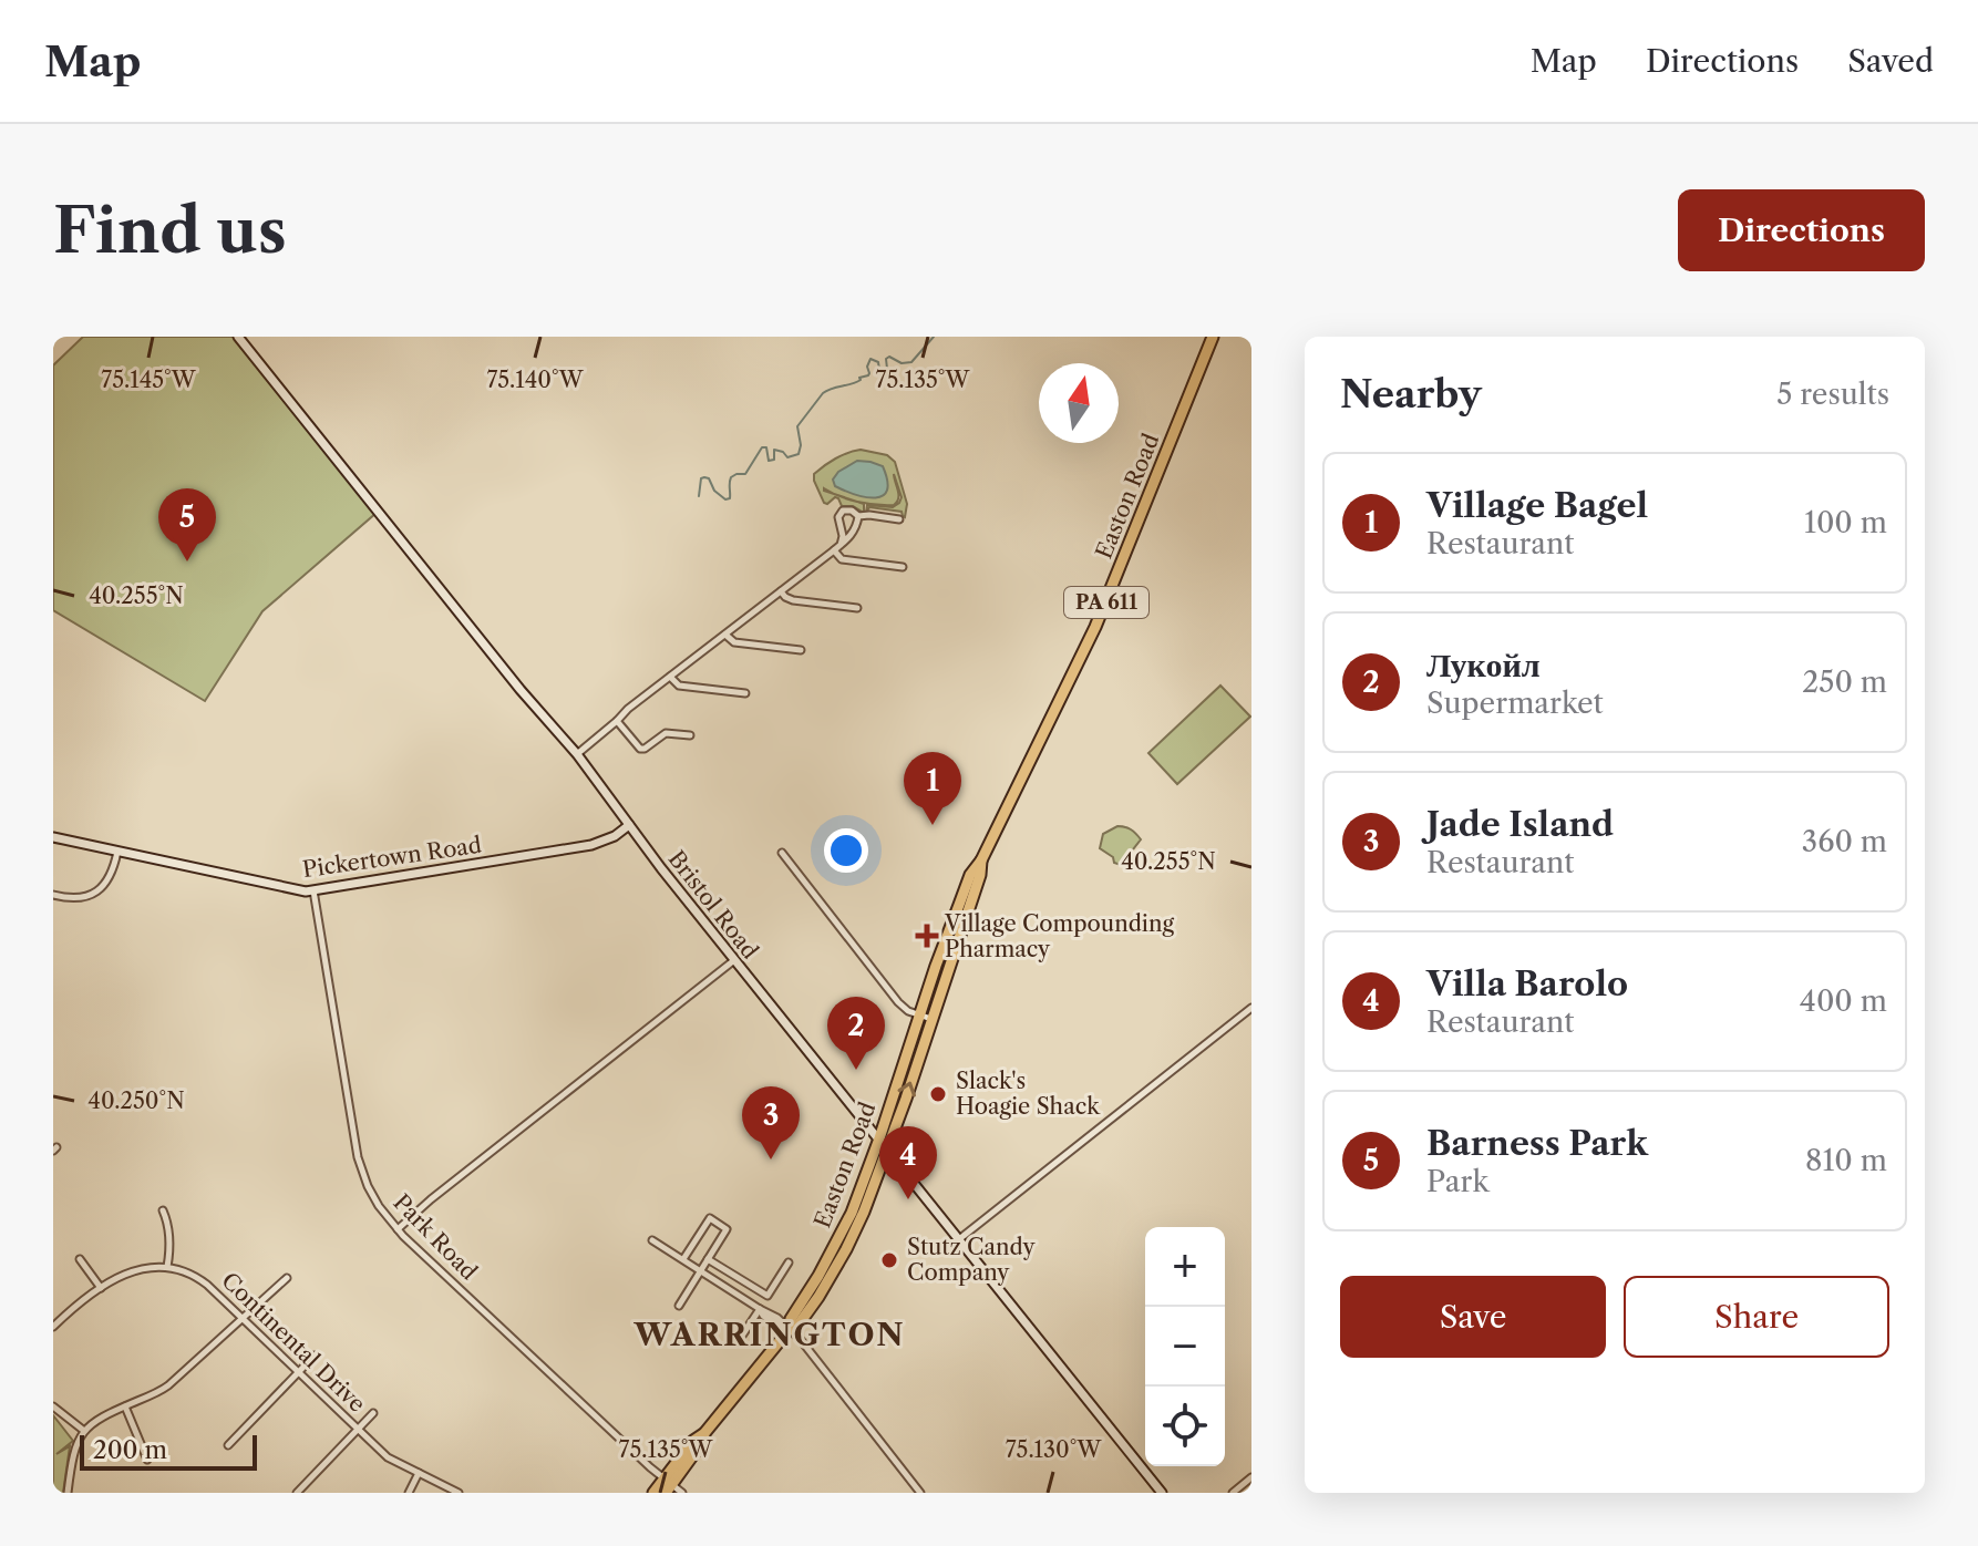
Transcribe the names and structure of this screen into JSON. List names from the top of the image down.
{
  "streets": {
    "highway": ["Easton Road", "PA 611"],
    "main road": ["Pickertown Road", "Bristol Road"],
    "street": ["Park Road", "Continental Drive"]
  },
  "crossings": [
    ["Easton Road", "Bristol Road"],
    ["Easton Road", "Park Road"],
    ["Pickertown Road", "Bristol Road"],
    ["Pickertown Road", "Park Road"]
  ],
  "districts": ["WARRINGTON"],
  "places": {
    "health": ["Village Compounding Pharmacy"],
    "other": ["Slack's Hoagie Shack", "Stutz Candy Company"]
  },
  "scale_bar": "200 m",
  "north": "top",
  "page": {
    "header": "Map",
    "nav": ["Map", "Directions", "Saved"],
    "buttons": [
      "Directions",
      ["Save", "Share"]
    ],
    "title": "Find us",
    "heading": ["Nearby", "5 results"],
    "list": [
      {
        "mark": "1",
        "name": "Village Bagel",
        "note": "Restaurant",
        "value": "100 m"
      },
      {
        "mark": "2",
        "name": "Лукойл",
        "note": "Supermarket",
        "value": "250 m"
      },
      {
        "mark": "3",
        "name": "Jade Island",
        "note": "Restaurant",
        "value": "360 m"
      },
      {
        "mark": "4",
        "name": "Villa Barolo",
        "note": "Restaurant",
        "value": "400 m"
      },
      {
        "mark": "5",
        "name": "Barness Park",
        "note": "Park",
        "value": "810 m"
      }
    ],
    "pins": [
      "5",
      "1",
      "2",
      "3",
      "4"
    ],
    "map_buttons": ["+", "−"],
    "scale": "200 m"
  },
  "coordinates": [
    "75.145°W",
    "75.140°W",
    "75.135°W",
    "40.255°N",
    "40.250°N",
    "75.130°W"
  ]
}
